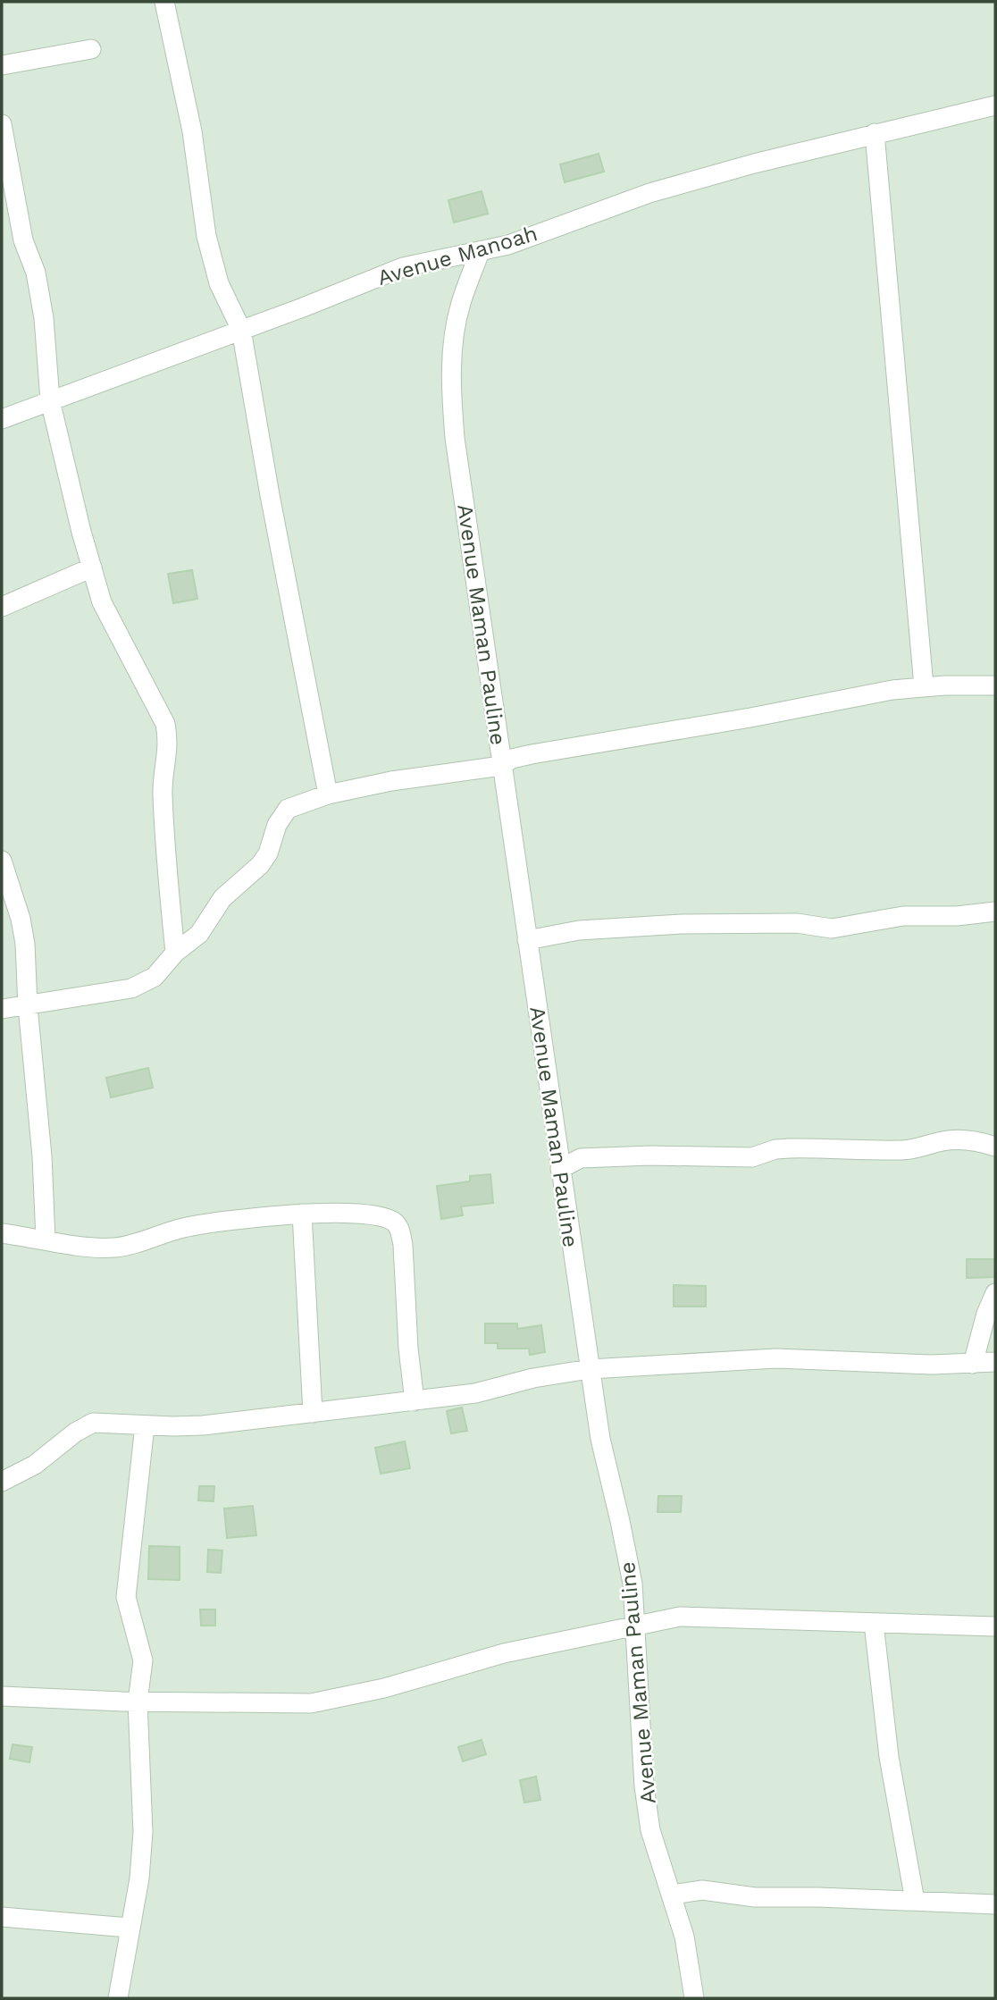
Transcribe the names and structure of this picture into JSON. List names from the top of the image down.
{
  "streets": {
    "street": ["Avenue Manoah", "Avenue Maman Pauline"]
  },
  "crossings": [
    ["Avenue Manoah", "Avenue Maman Pauline"]
  ]
}
